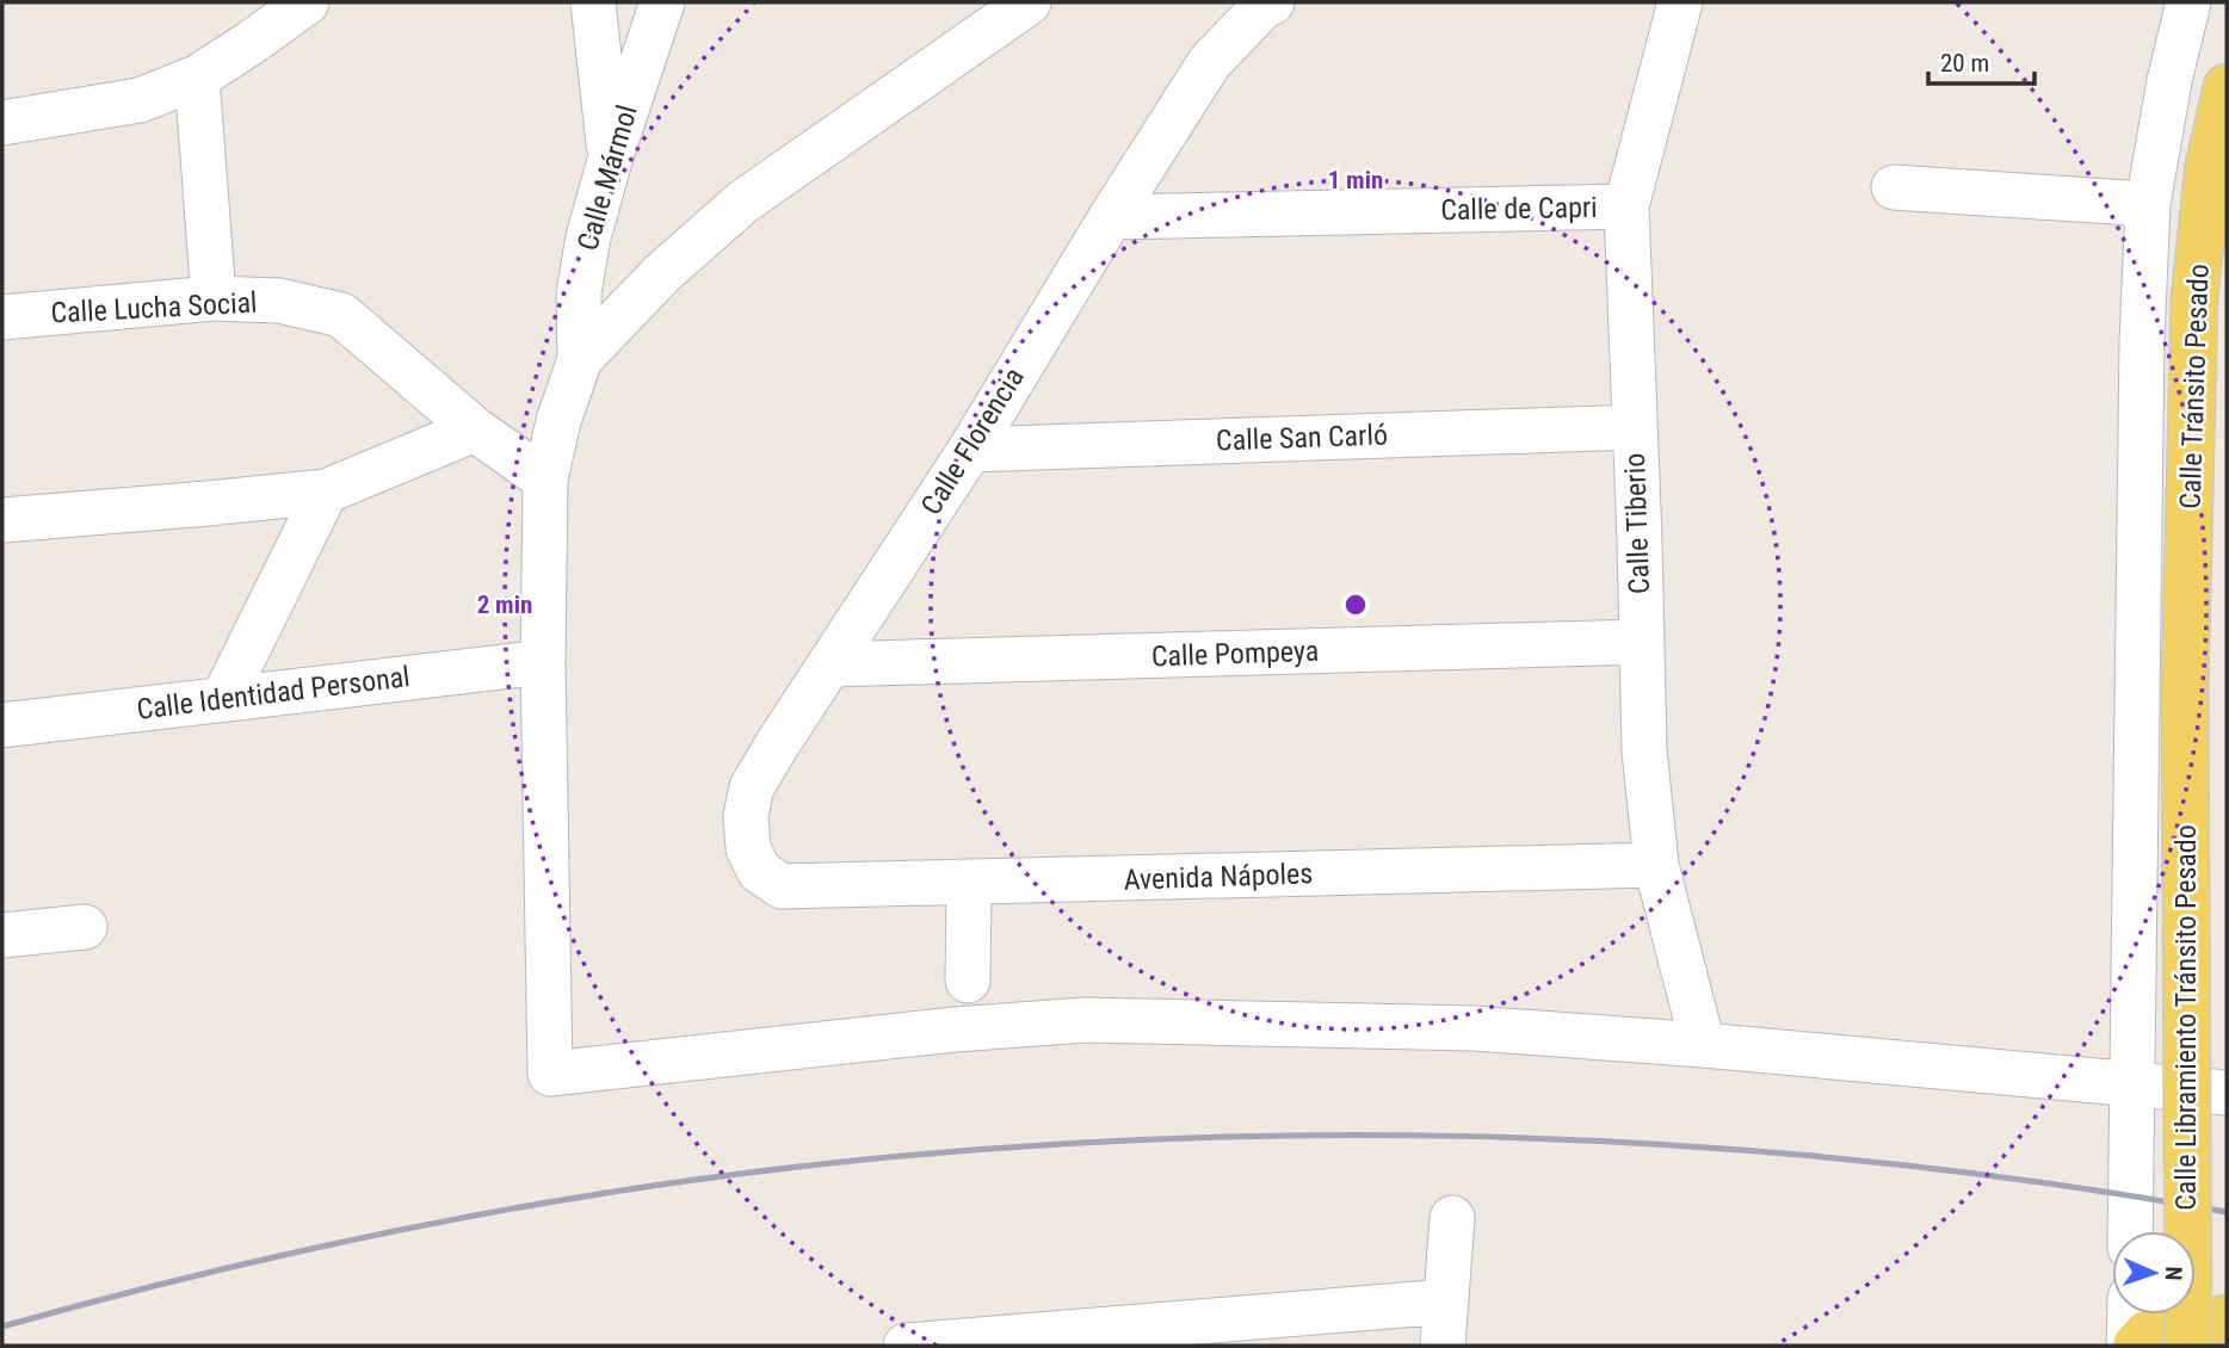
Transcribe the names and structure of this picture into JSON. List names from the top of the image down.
{
  "streets": {
    "main road": ["Calle Tránsito Pesado", "Calle Libramiento Tránsito Pesado"],
    "street": [
      "Calle Mármol",
      "Calle de Capri",
      "Calle Lucha Social",
      "Calle San Carló",
      "Calle Florencia",
      "Calle Tiberio",
      "Calle Pompeya",
      "Calle Identidad Personal",
      "Avenida Nápoles"
    ]
  },
  "crossings": [
    ["Calle de Capri", "Calle Florencia"],
    ["Calle de Capri", "Calle Tiberio"],
    ["Calle Tránsito Pesado", "Calle Libramiento Tránsito Pesado"],
    ["Calle San Carló", "Calle Florencia"],
    ["Calle San Carló", "Calle Tiberio"],
    ["Calle Florencia", "Calle Pompeya"],
    ["Calle Florencia", "Avenida Nápoles"],
    ["Calle Tiberio", "Calle Pompeya"],
    ["Calle Tiberio", "Avenida Nápoles"]
  ],
  "scale_bar": "20 m",
  "north": "right",
  "rings": ["1 min", "2 min"]
}
